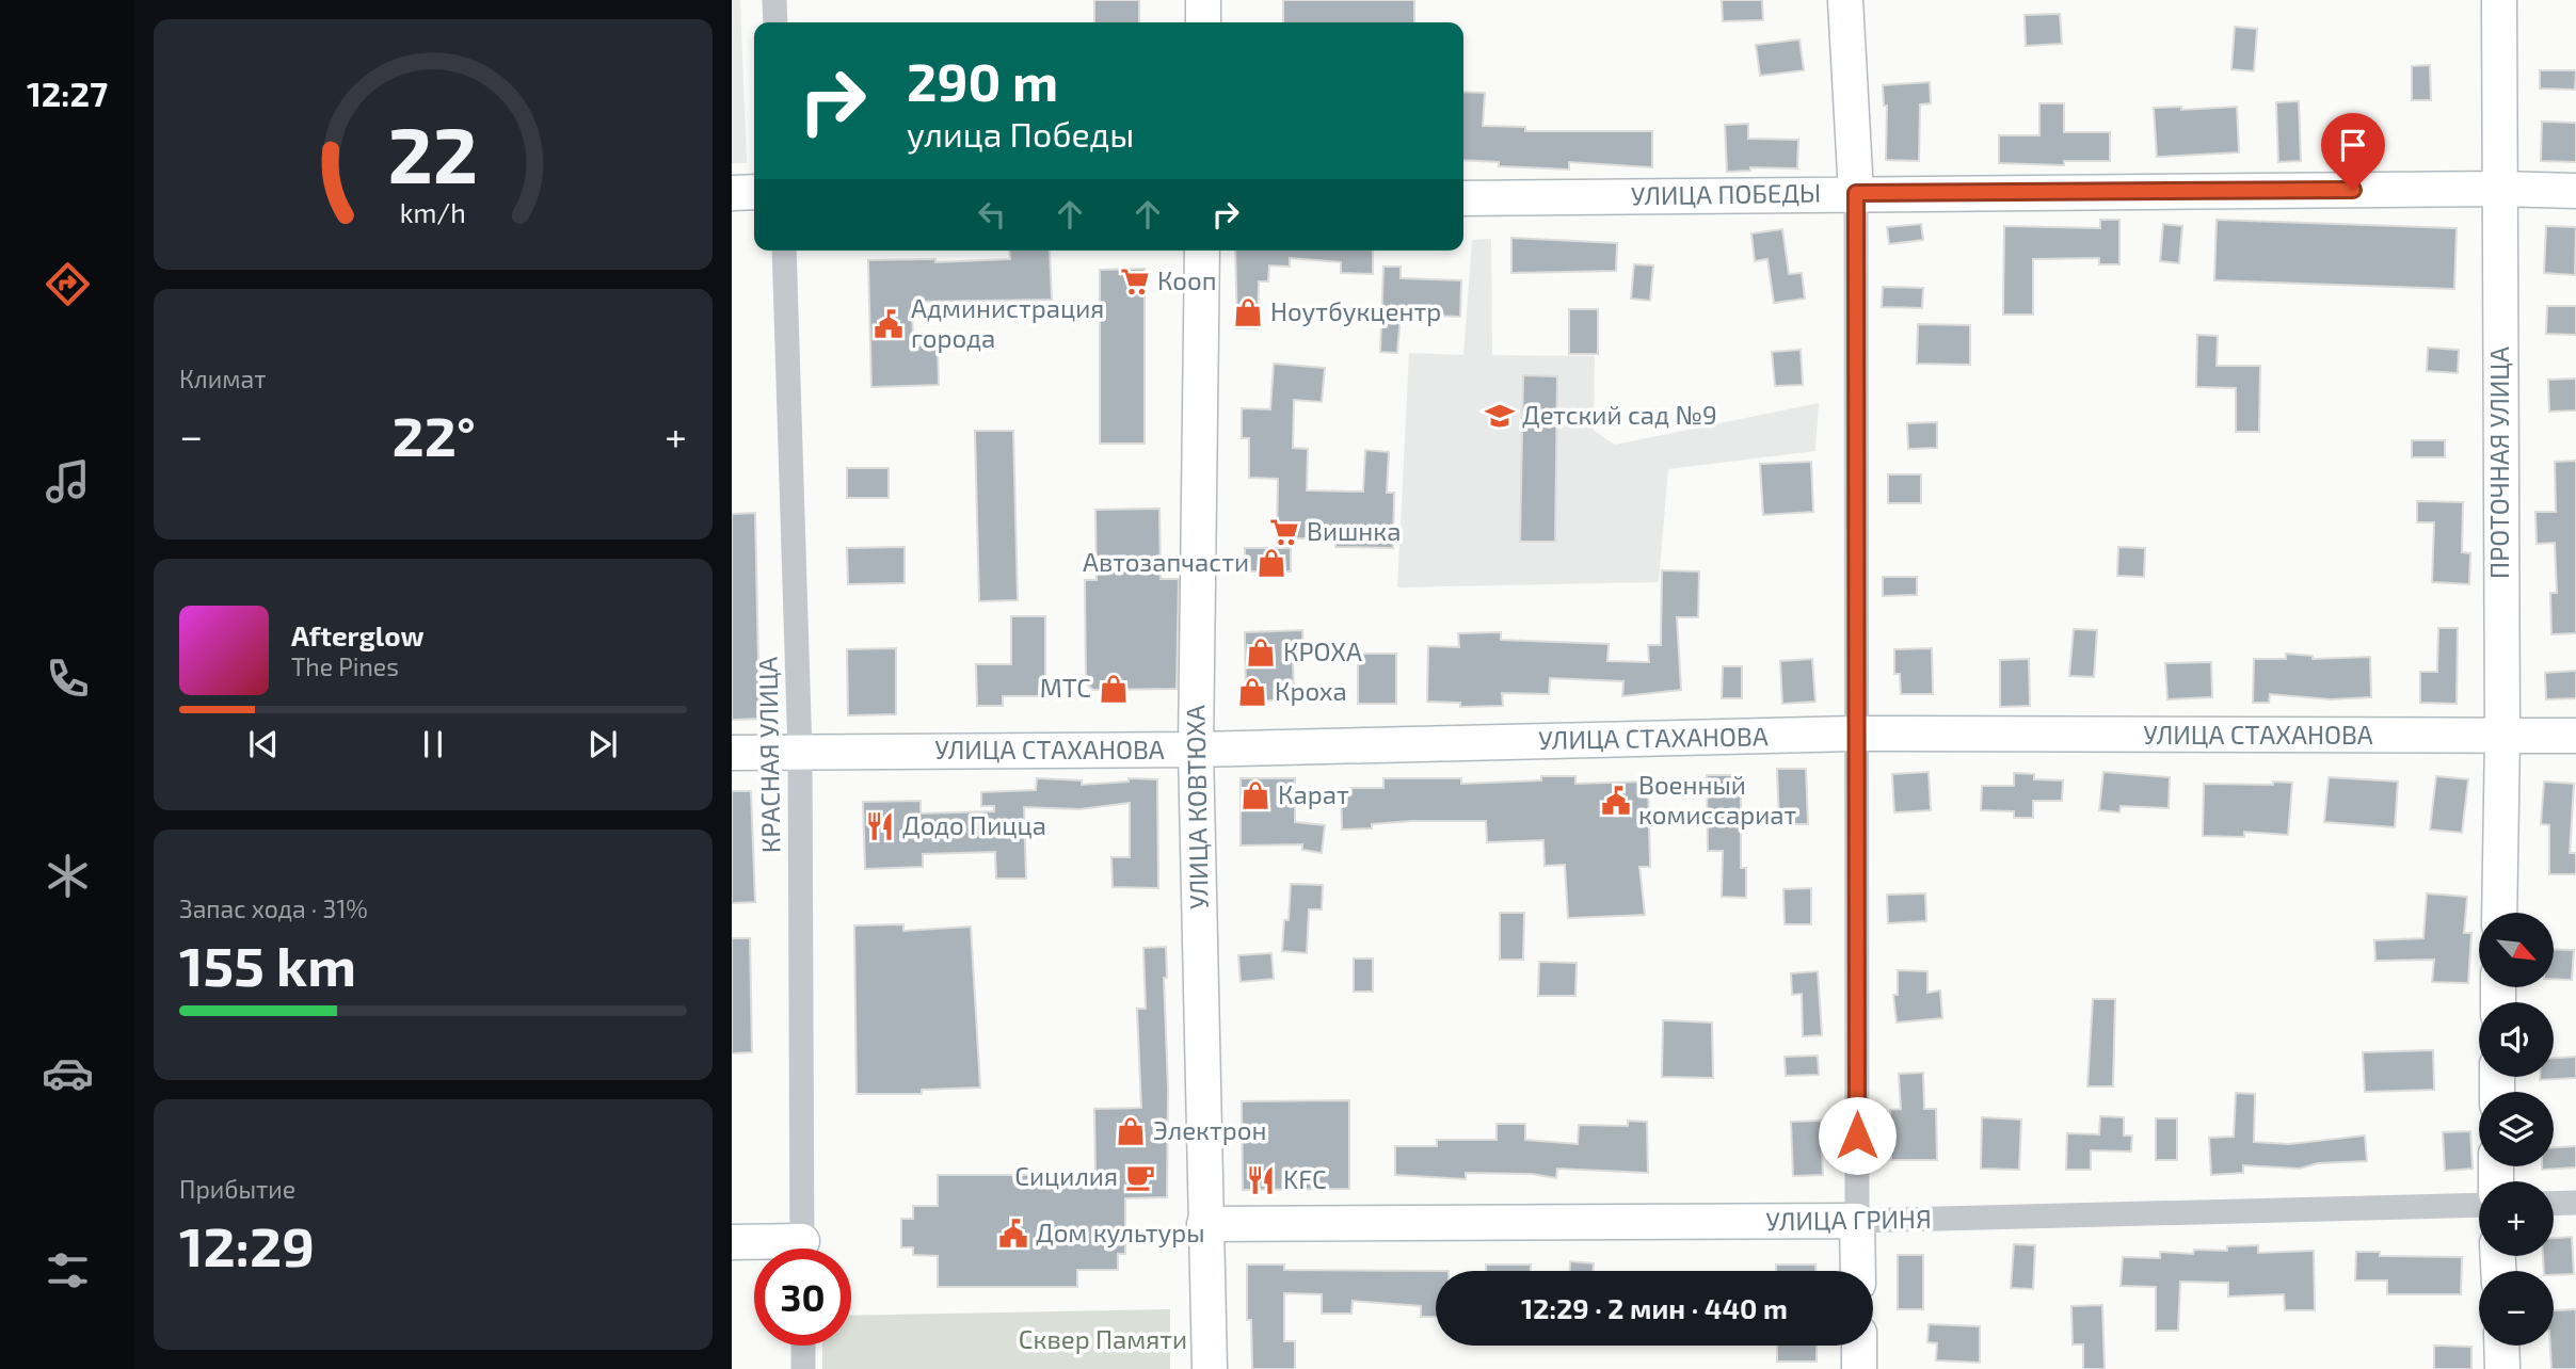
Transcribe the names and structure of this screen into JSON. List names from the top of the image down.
{
  "streets": {
    "street": [
      "УЛИЦА ПОБЕДЫ",
      "ПРОТОЧНАЯ УЛИЦА",
      "УЛИЦА СТАХАНОВА",
      "КРАСНАЯ УЛИЦА",
      "УЛИЦА КОВТЮХА",
      "УЛИЦА ГРИНЯ"
    ]
  },
  "crossings": [
    ["УЛИЦА ПОБЕДЫ", "ПРОТОЧНАЯ УЛИЦА"],
    ["ПРОТОЧНАЯ УЛИЦА", "УЛИЦА СТАХАНОВА"],
    ["УЛИЦА СТАХАНОВА", "КРАСНАЯ УЛИЦА"],
    ["УЛИЦА СТАХАНОВА", "УЛИЦА КОВТЮХА"],
    ["УЛИЦА КОВТЮХА", "УЛИЦА ГРИНЯ"]
  ],
  "parks": ["Сквер Памяти"],
  "places": {
    "supermarket": ["Кооп", "Вишнка"],
    "shop": [
      "Ноутбукцентр",
      "Автозапчасти",
      "КРОХА",
      "МТС",
      "Кроха",
      "Карат",
      "Электрон"
    ],
    "public building": ["Администрация города", "Военный комиссариат", "Дом культуры"],
    "school or university": ["Детский сад №9"],
    "restaurant": ["Додо Пицца", "KFC"],
    "cafe": ["Сицилия"]
  },
  "north": "bottom right",
  "page": {
    "tabs": "12:27",
    "turn": ["290 m", "улица Победы"],
    "tile": [
      "Климат",
      ["Запас хода · 31%", "155 km"],
      ["Прибытие", "12:29"]
    ],
    "heat": ["−", "22°", "+"],
    "song": ["Afterglow", "The Pines"],
    "map_buttons": ["+", "−"],
    "limit": "30",
    "trip": "12:29 · 2 мин · 440 m",
    "gauge": ["22", "km/h"]
  }
}
